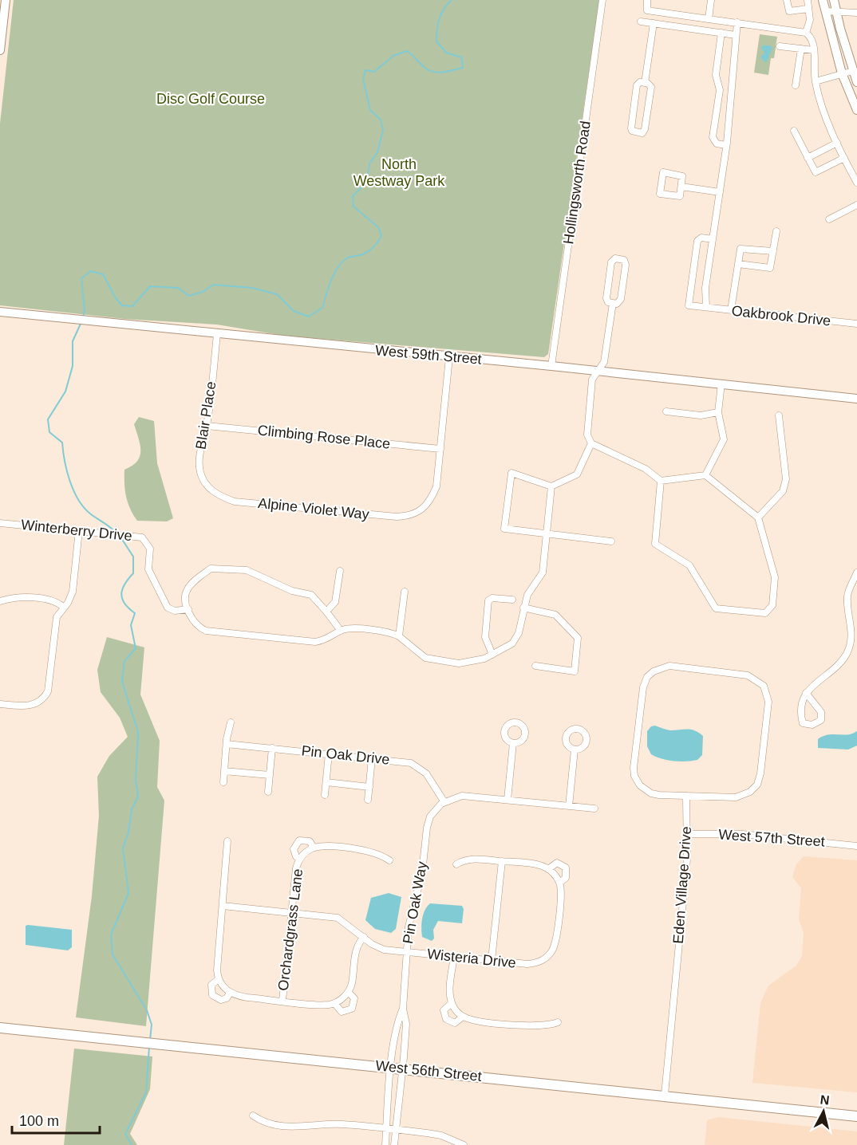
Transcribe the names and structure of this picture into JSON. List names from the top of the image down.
{
  "streets": {
    "main road": ["West 56th Street"],
    "street": [
      "Hollingsworth Road",
      "Oakbrook Drive",
      "West 59th Street",
      "Blair Place",
      "Climbing Rose Place",
      "Alpine Violet Way",
      "Winterberry Drive",
      "Pin Oak Drive",
      "West 57th Street",
      "Eden Village Drive",
      "Pin Oak Way",
      "Orchardgrass Lane",
      "Wisteria Drive"
    ]
  },
  "crossings": [
    ["Hollingsworth Road", "West 59th Street"],
    ["West 59th Street", "Blair Place"],
    ["Blair Place", "Climbing Rose Place"],
    ["Blair Place", "Alpine Violet Way"],
    ["Climbing Rose Place", "Alpine Violet Way"],
    ["Pin Oak Drive", "Pin Oak Way"],
    ["West 57th Street", "Eden Village Drive"],
    ["Eden Village Drive", "West 56th Street"],
    ["Pin Oak Way", "Wisteria Drive"],
    ["Pin Oak Way", "West 56th Street"],
    ["Orchardgrass Lane", "Wisteria Drive"]
  ],
  "parks": ["Disc Golf Course", "North Westway Park"],
  "scale_bar": "100 m",
  "north": "top"
}
